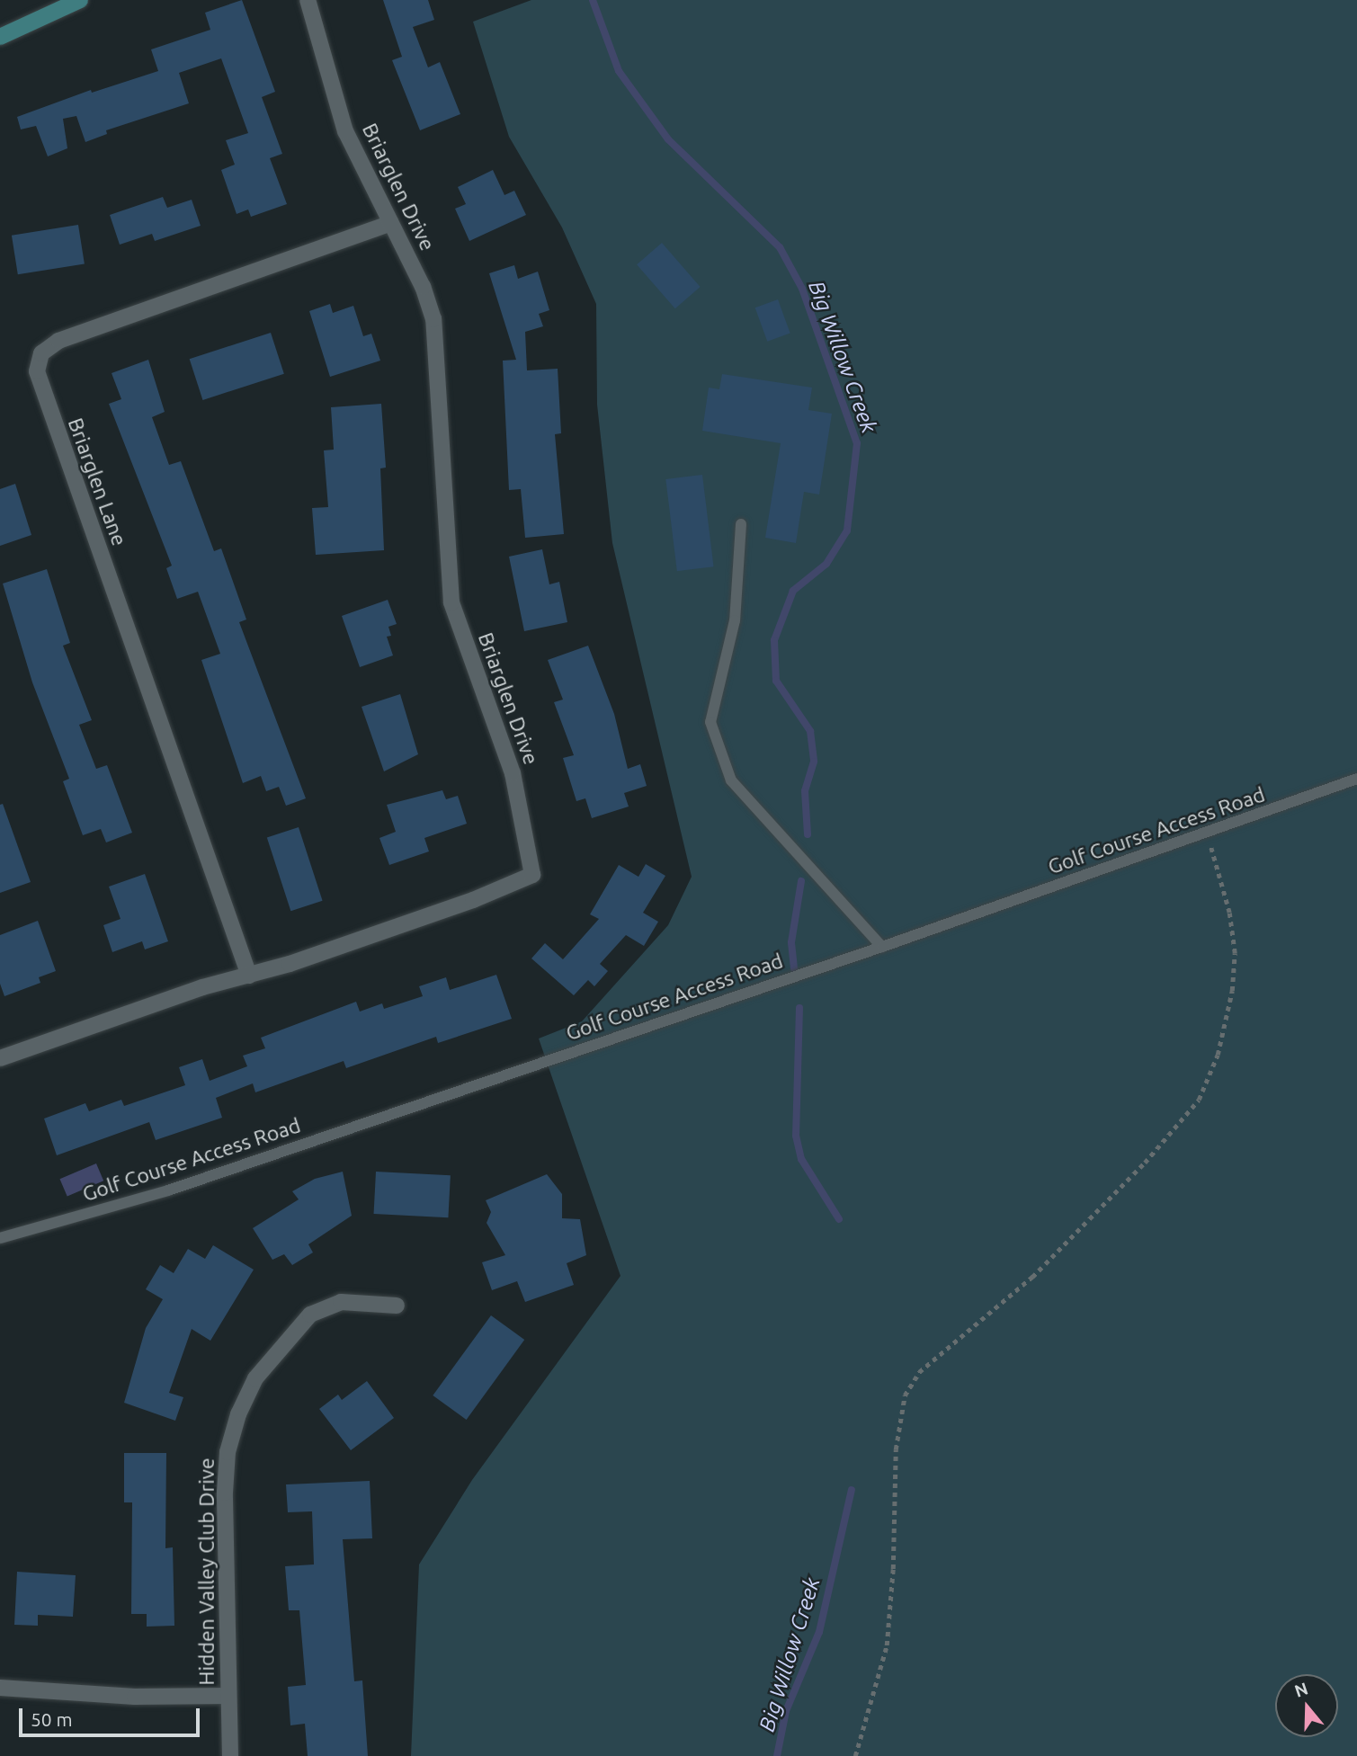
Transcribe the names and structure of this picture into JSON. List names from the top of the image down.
{
  "streets": {
    "street": ["Briarglen Drive", "Briarglen Lane", "Hidden Valley Club Drive"],
    "lane": ["Golf Course Access Road"]
  },
  "crossings": [
    ["Briarglen Drive", "Briarglen Lane"]
  ],
  "water": ["Big Willow Creek"],
  "scale_bar": "50 m",
  "north": "top"
}
